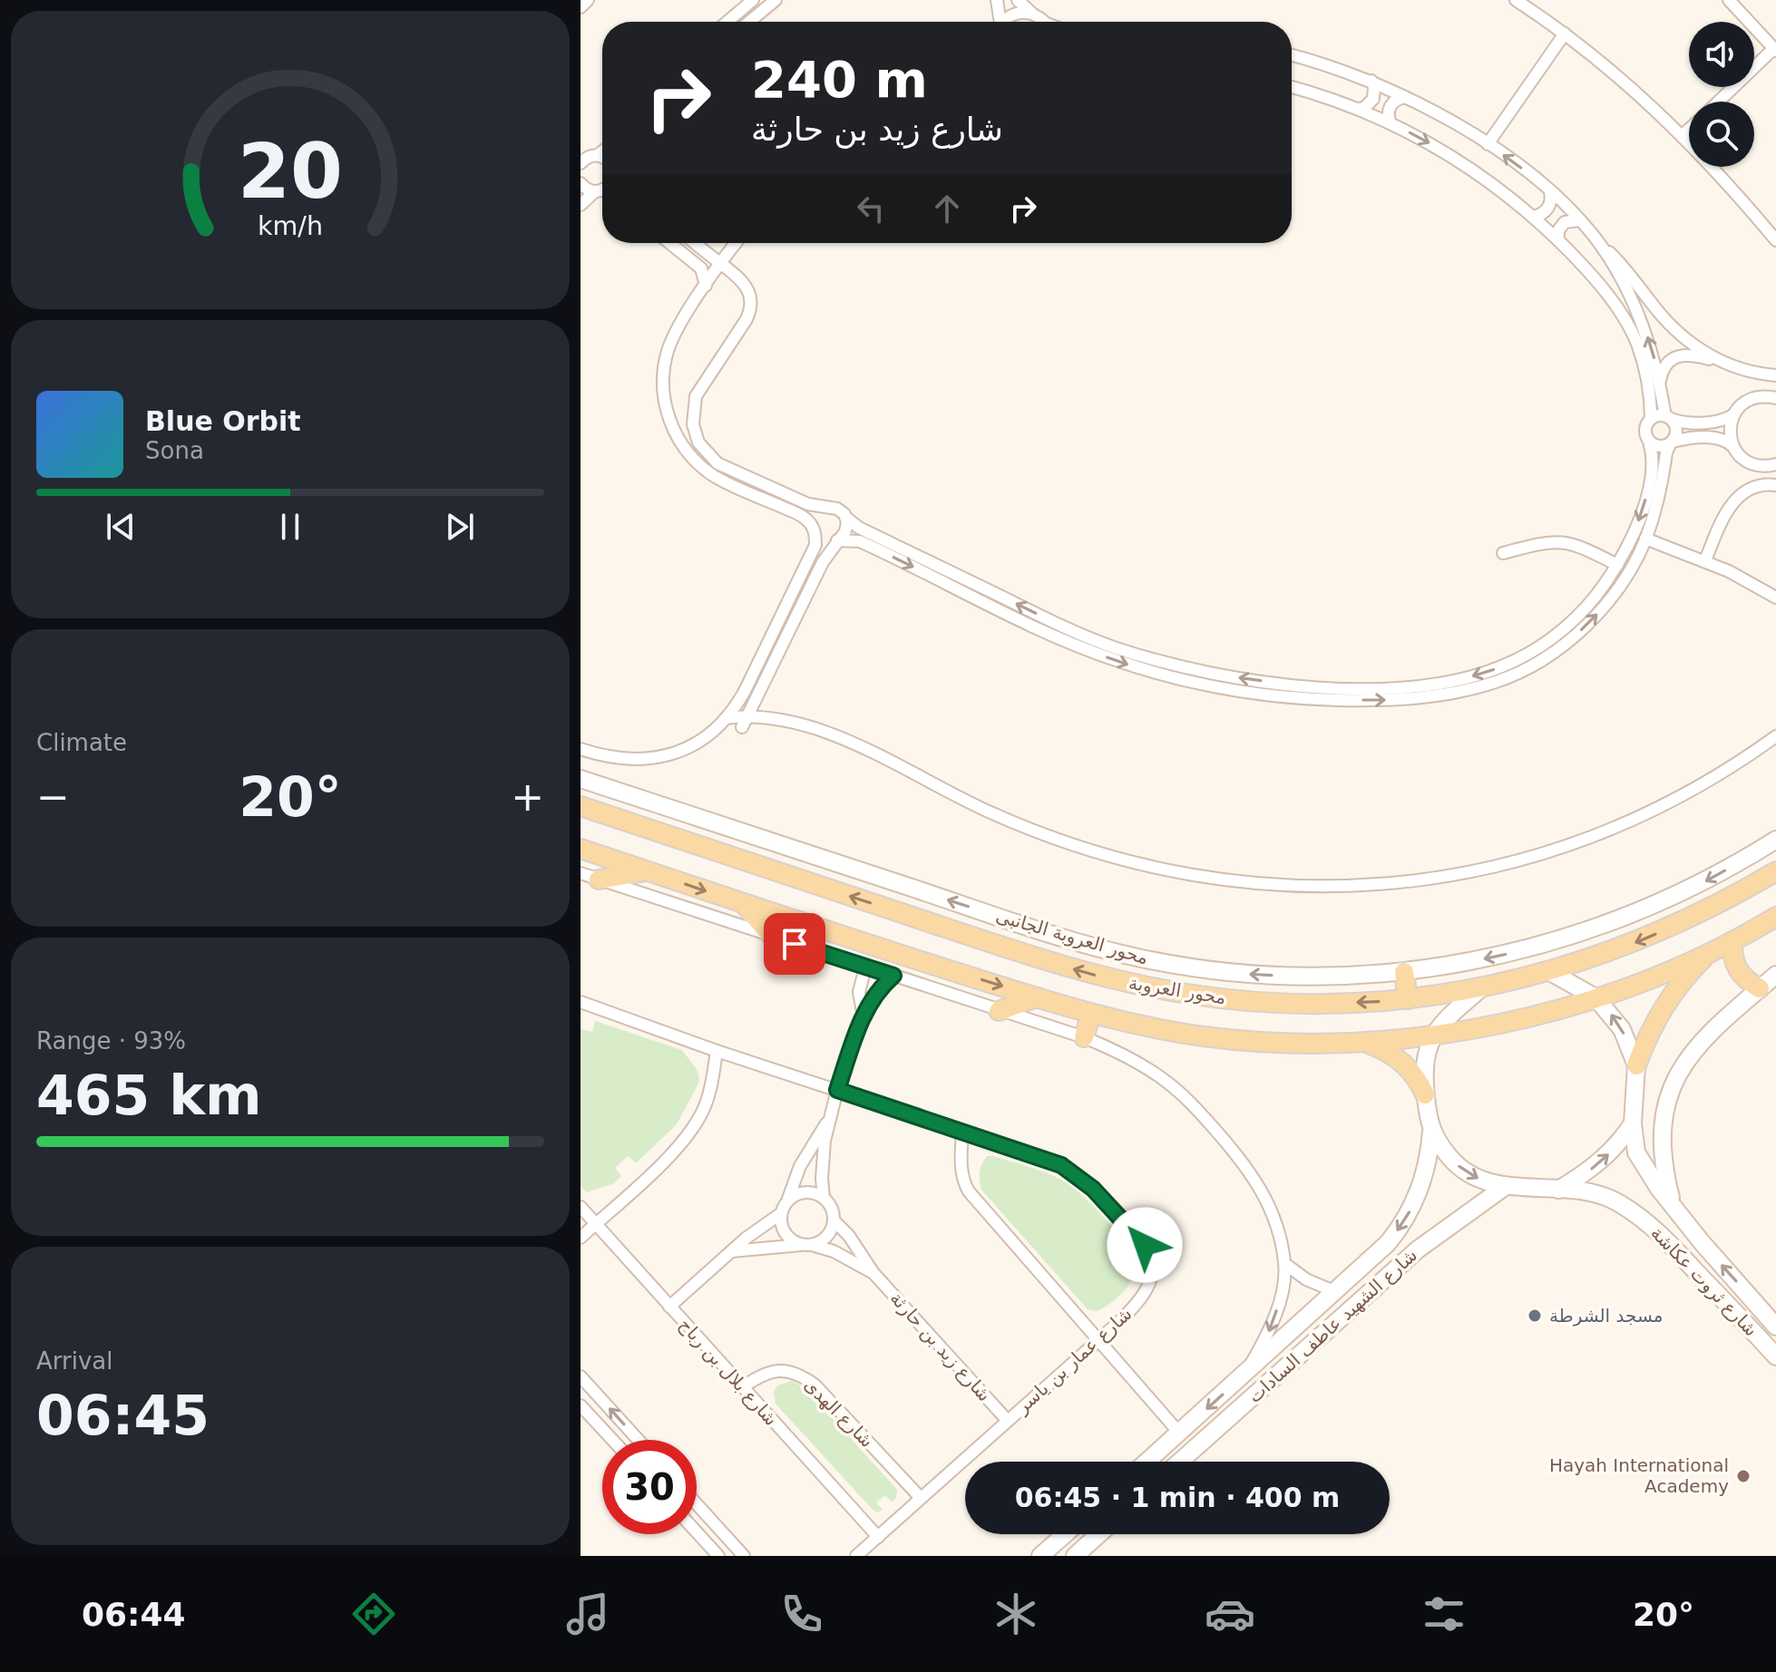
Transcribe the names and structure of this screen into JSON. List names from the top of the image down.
{
  "streets": {
    "main road": ["محور العروبة"],
    "street": [
      "محور العروبة الجانبى",
      "شارع ثروت عكاشة",
      "شارع الشهيد عاطف السادات",
      "شارع زيد بن حارثة",
      "شارع عمار بن ياسر",
      "شارع بلال بن رباح",
      "شارع الهدى"
    ]
  },
  "crossings": [
    ["محور العروبة", "شارع ثروت عكاشة"],
    ["شارع ثروت عكاشة", "شارع الشهيد عاطف السادات"],
    ["شارع زيد بن حارثة", "شارع عمار بن ياسر"],
    ["شارع عمار بن ياسر", "شارع بلال بن رباح"],
    ["شارع عمار بن ياسر", "شارع الهدى"],
    ["شارع بلال بن رباح", "شارع الهدى"]
  ],
  "places": ["مسجد الشرطة", "Hayah International Academy"],
  "page": {
    "turn": ["240 m", "شارع زيد بن حارثة"],
    "song": ["Blue Orbit", "Sona"],
    "tile": [
      "Climate",
      ["Range · 93%", "465 km"],
      ["Arrival", "06:45"]
    ],
    "heat": ["−", "20°", "+"],
    "limit": "30",
    "trip": "06:45 · 1 min · 400 m",
    "tabs": ["06:44", "20°"],
    "gauge": ["20", "km/h"]
  }
}
